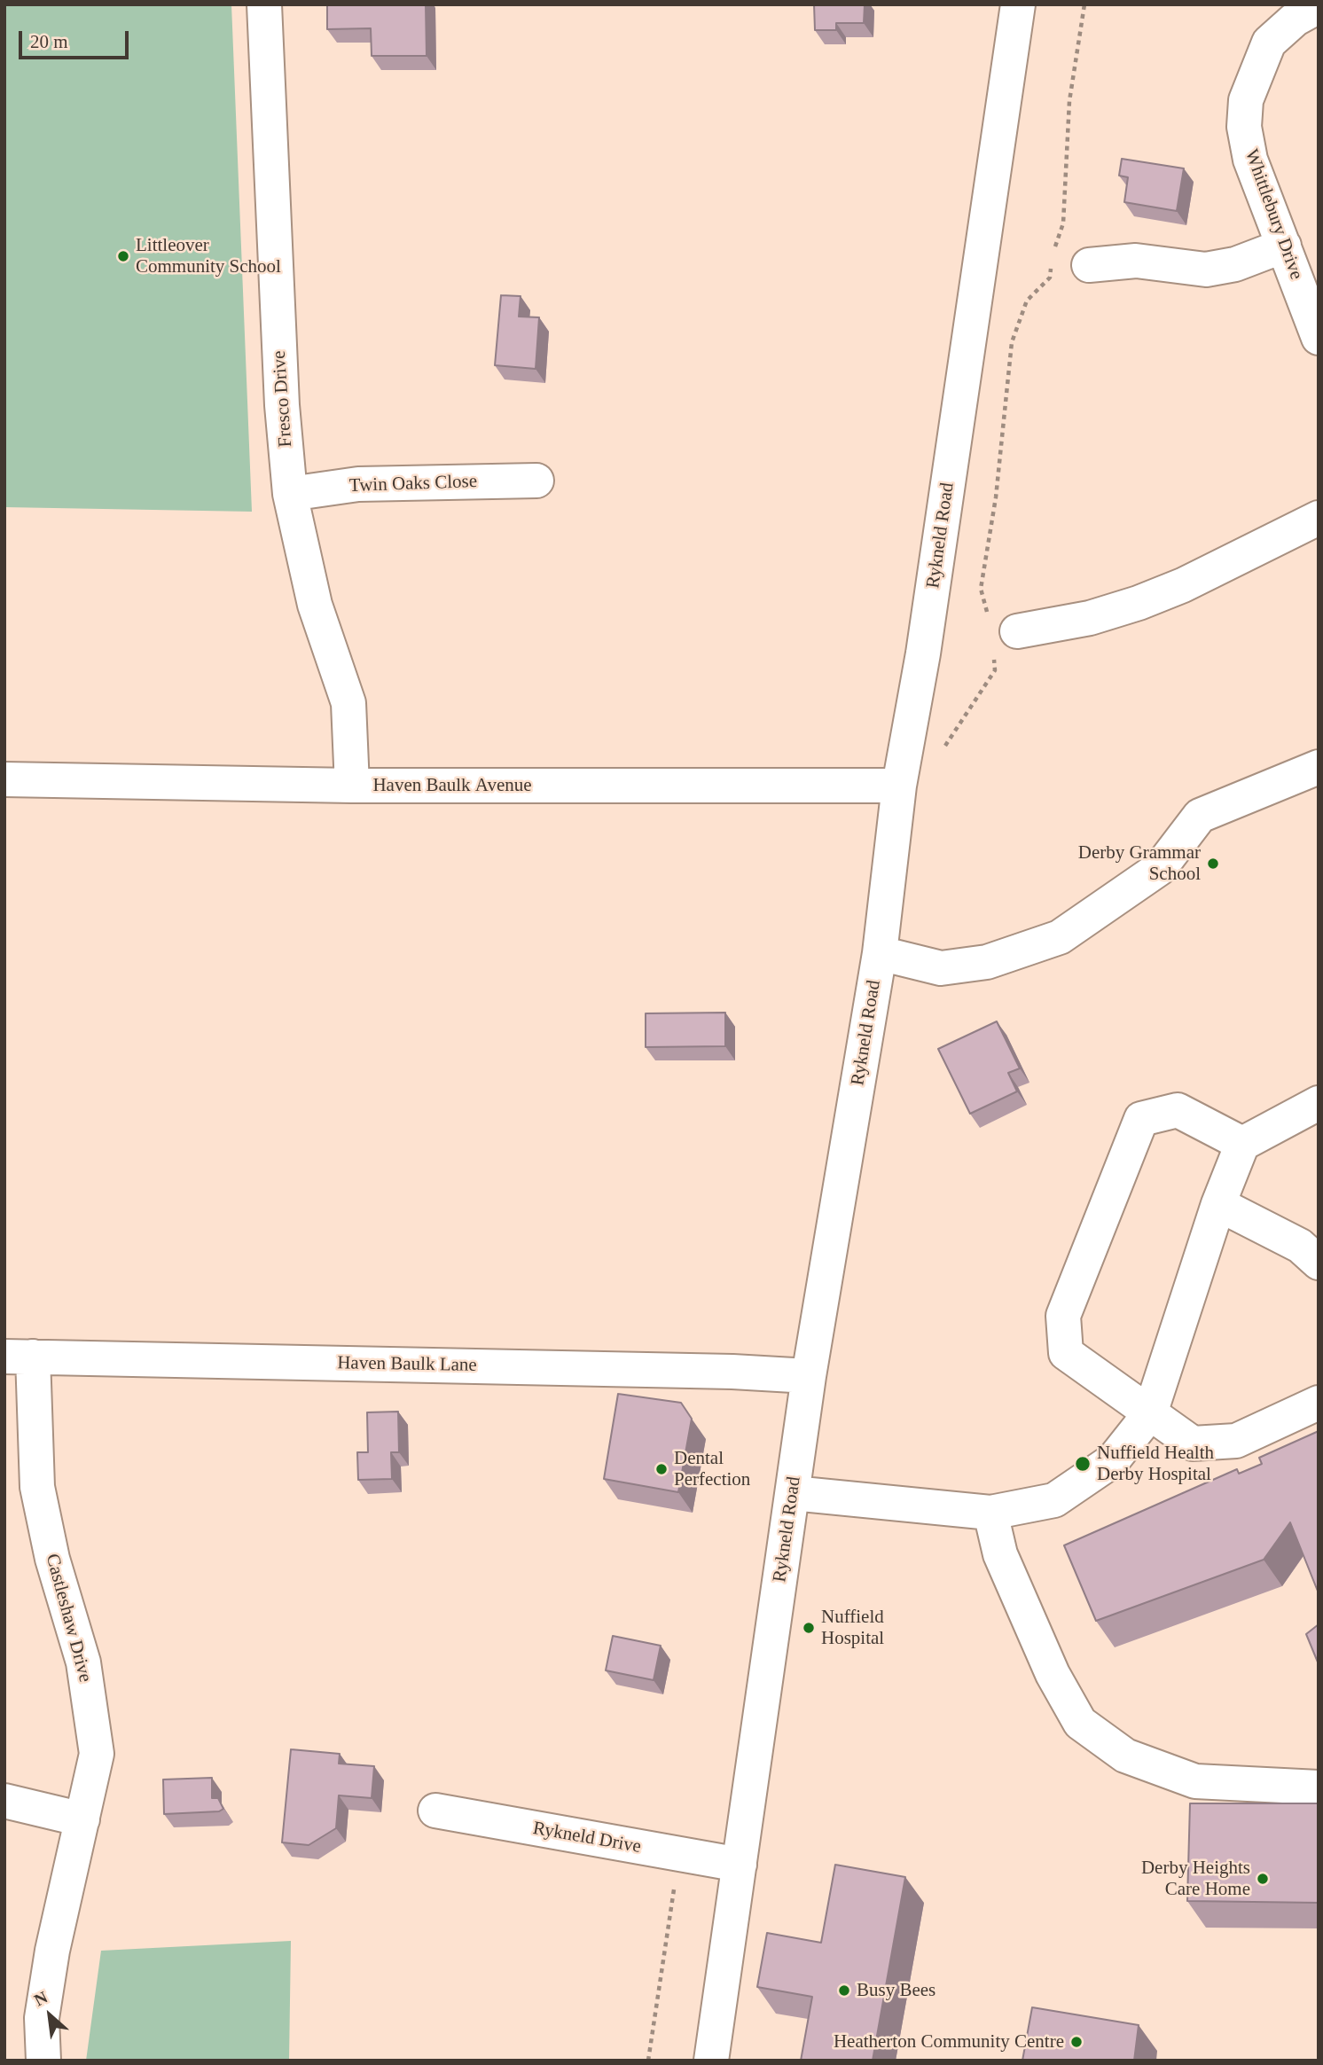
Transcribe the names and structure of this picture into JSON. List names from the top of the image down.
{
  "streets": {
    "street": [
      "Whittlebury Drive",
      "Fresco Drive",
      "Twin Oaks Close",
      "Rykneld Road",
      "Haven Baulk Avenue",
      "Haven Baulk Lane",
      "Castleshaw Drive",
      "Rykneld Drive"
    ]
  },
  "crossings": [
    ["Fresco Drive", "Twin Oaks Close"],
    ["Fresco Drive", "Haven Baulk Avenue"],
    ["Rykneld Road", "Haven Baulk Avenue"],
    ["Rykneld Road", "Haven Baulk Lane"],
    ["Rykneld Road", "Rykneld Drive"],
    ["Haven Baulk Lane", "Castleshaw Drive"]
  ],
  "places": [
    "Littleover Community School",
    "Derby Grammar School",
    "Nuffield Health Derby Hospital",
    "Dental Perfection",
    "Nuffield Hospital",
    "Derby Heights Care Home",
    "Busy Bees",
    "Heatherton Community Centre"
  ],
  "scale_bar": "20 m",
  "north": "top left"
}
